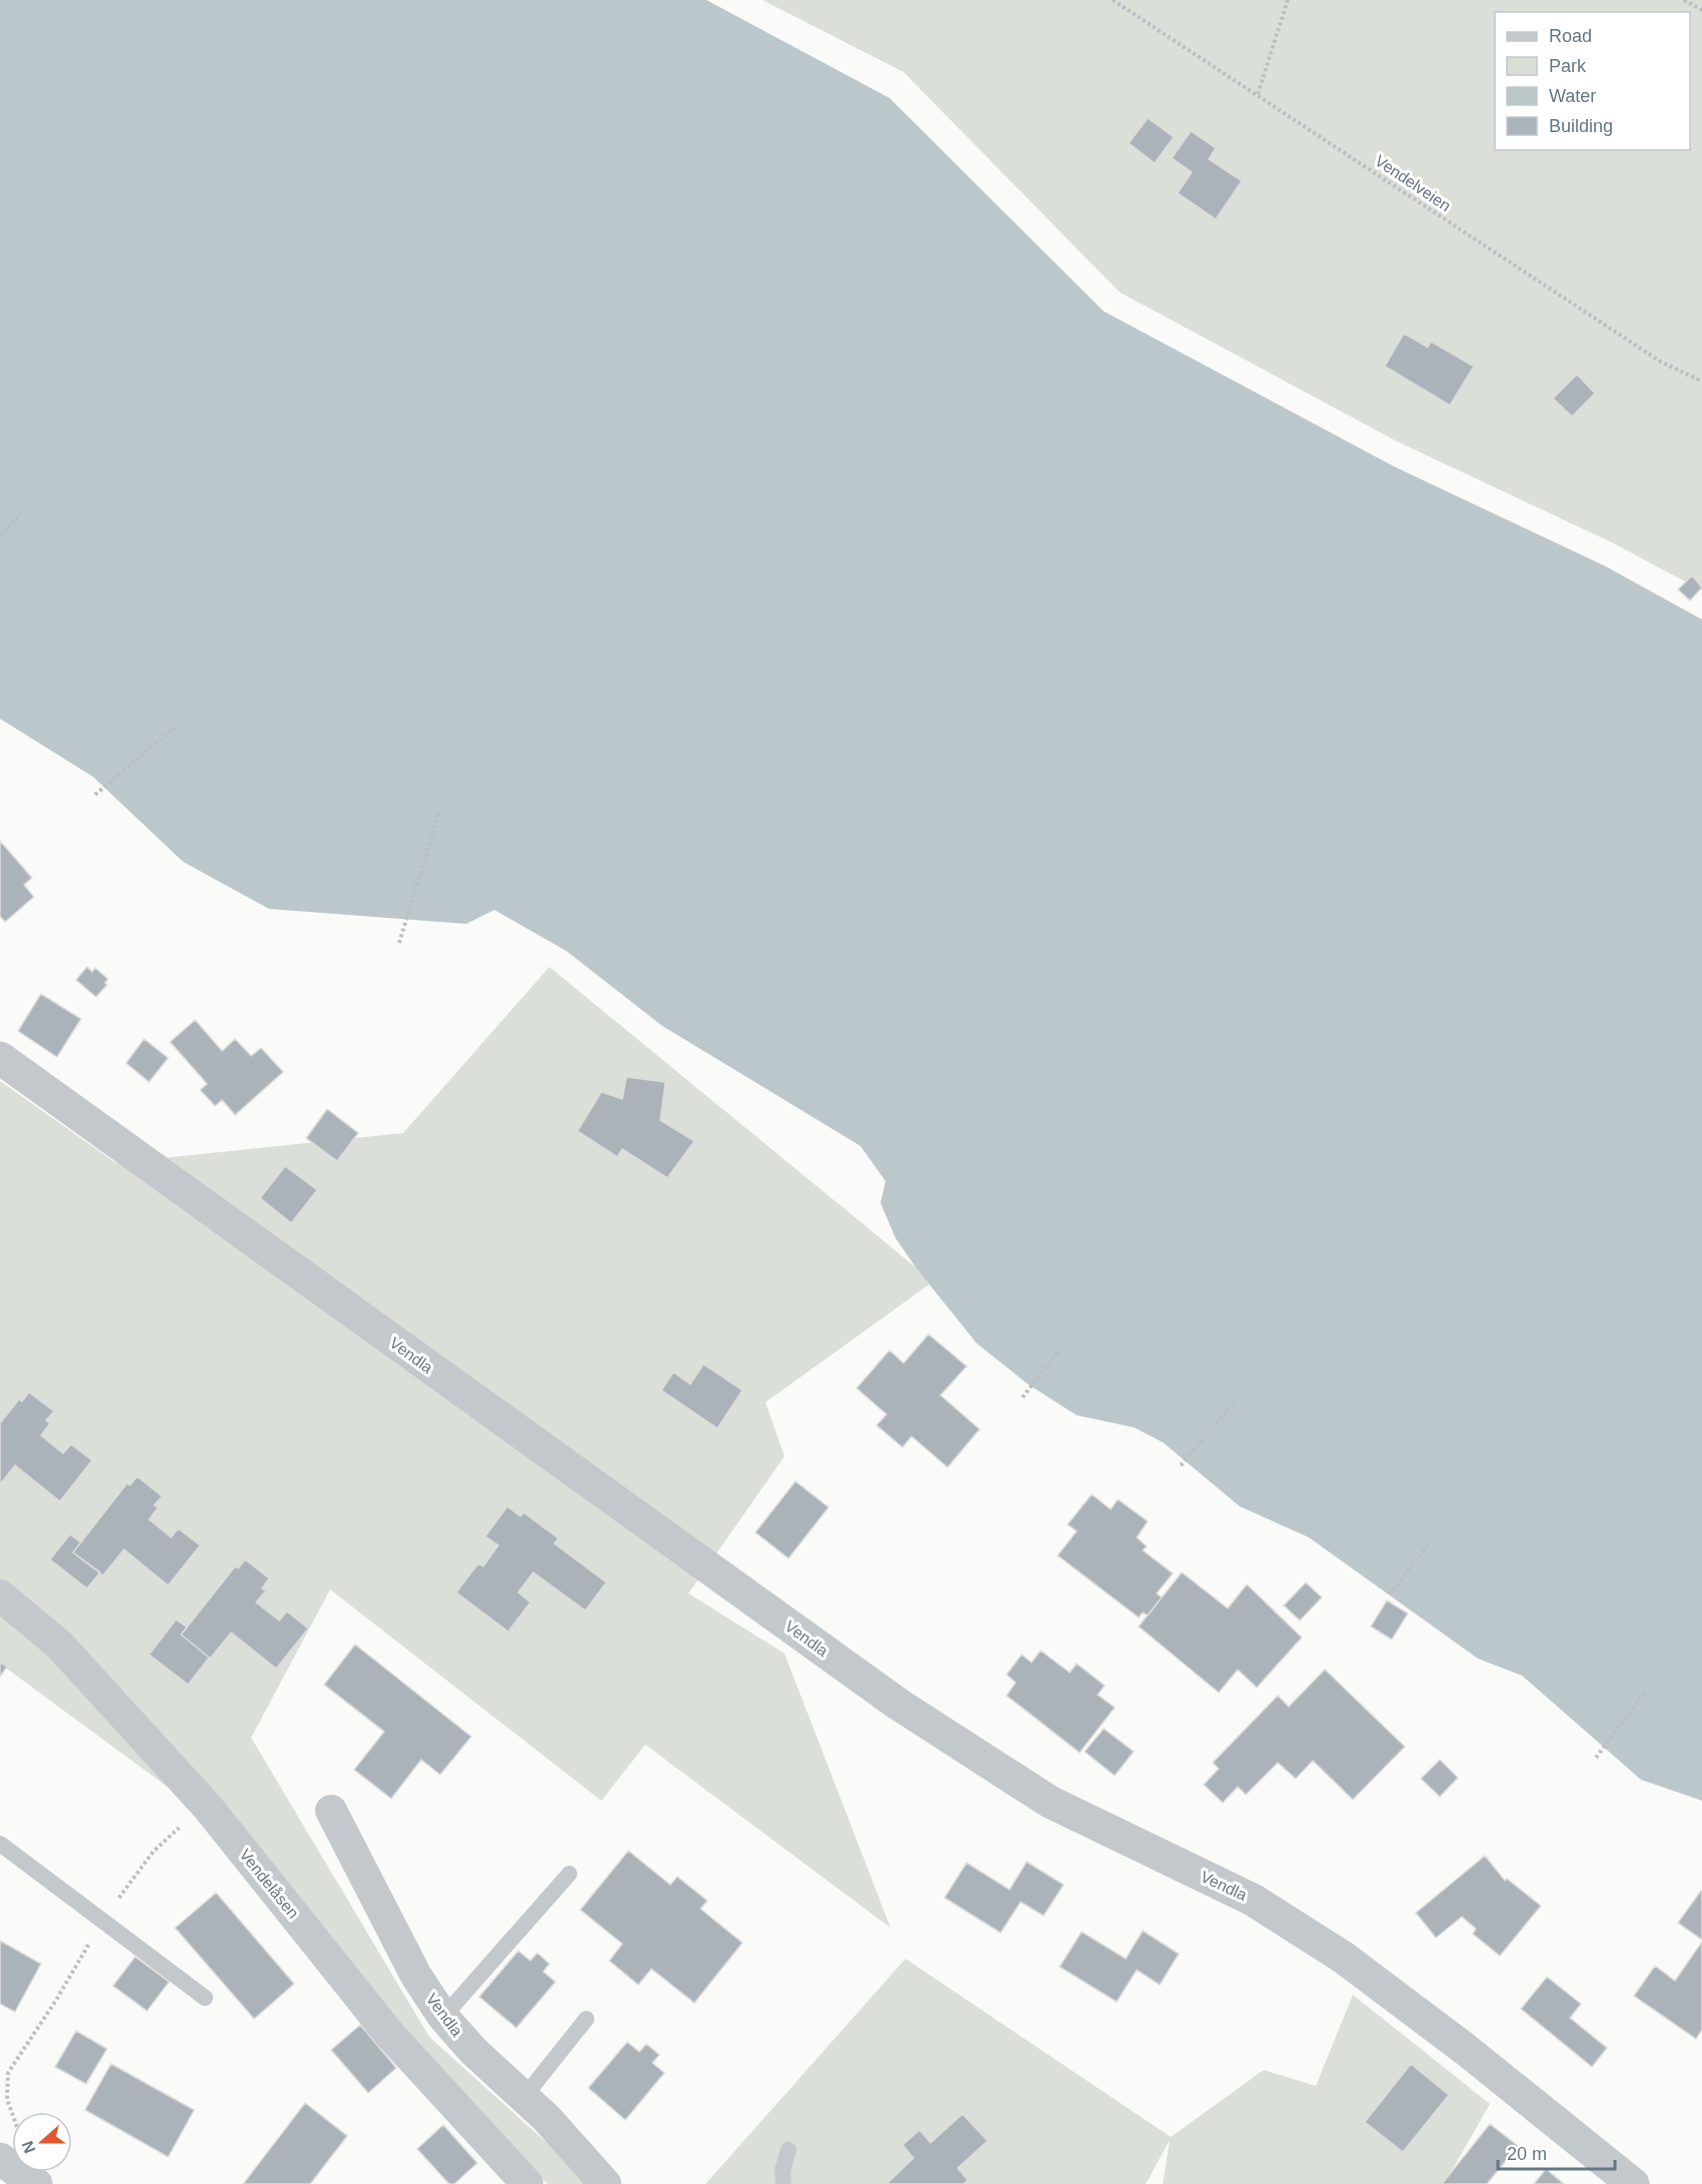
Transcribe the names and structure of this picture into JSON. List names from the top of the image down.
{
  "streets": {
    "street": ["Vendla", "Vendelåsen"],
    "path": ["Vendelveien"]
  },
  "legend": [
    "Road",
    "Park",
    "Water",
    "Building"
  ],
  "scale_bar": "20 m",
  "north": "left"
}
